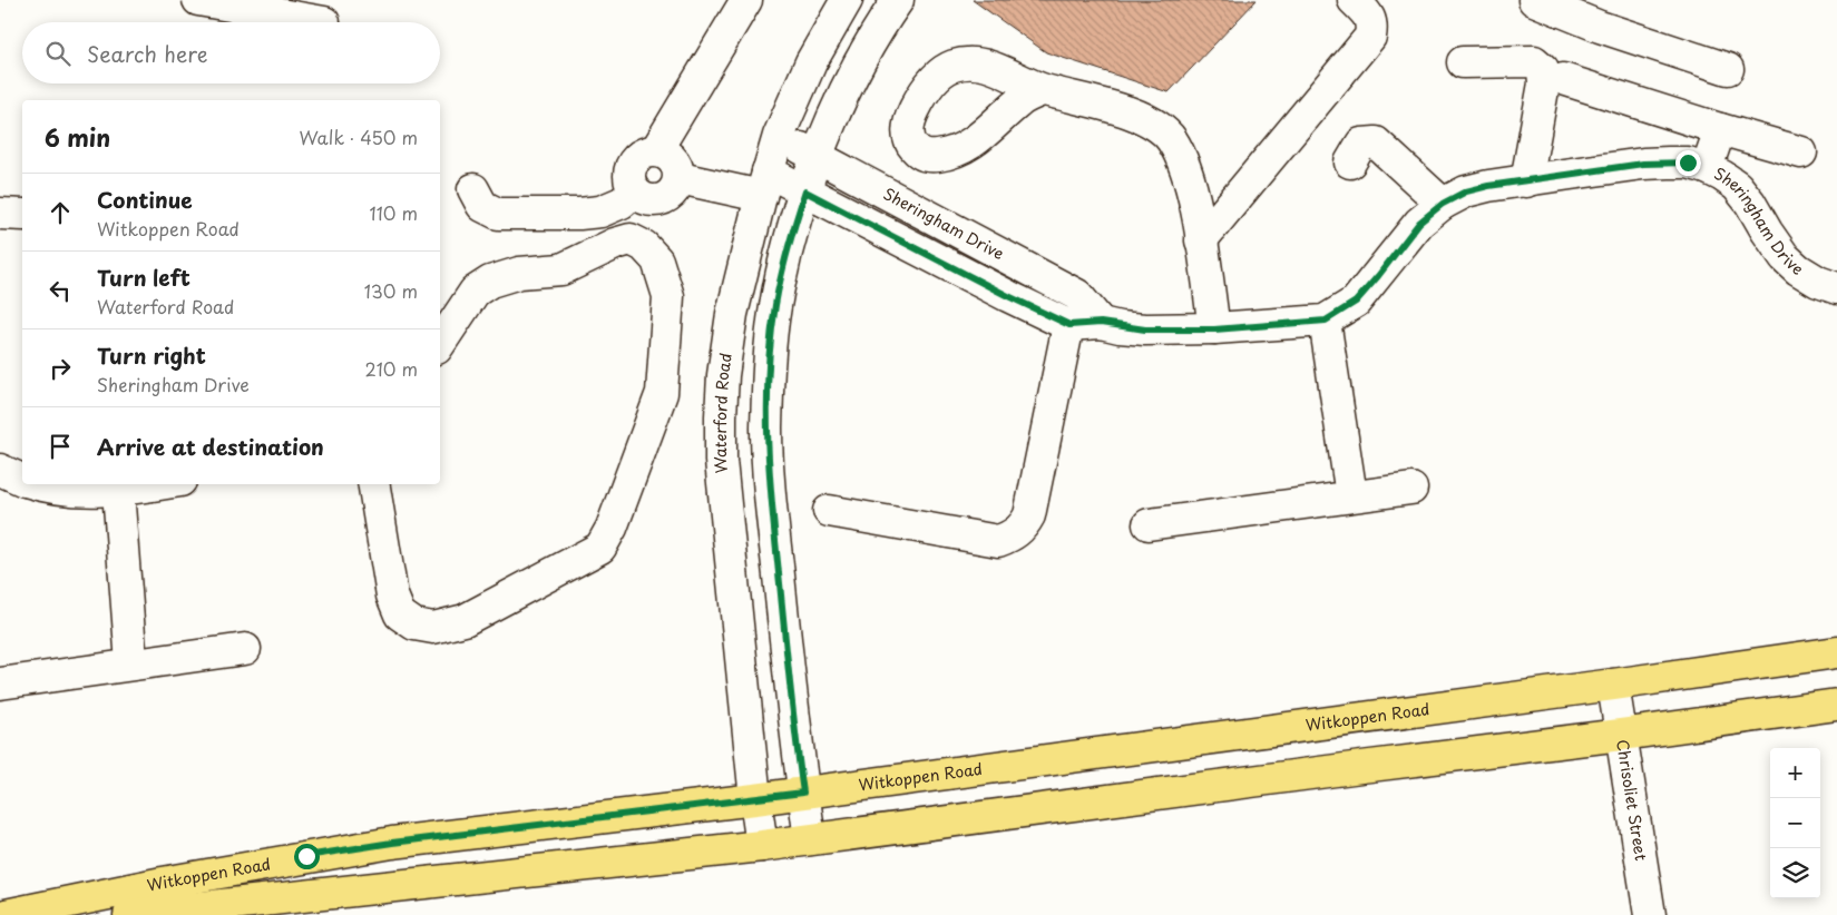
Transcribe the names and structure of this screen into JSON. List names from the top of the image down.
{
  "streets": {
    "main road": ["Witkoppen Road"],
    "street": ["Sheringham Drive", "Waterford Road", "Chrisoliet Street"]
  },
  "crossings": [
    ["Sheringham Drive", "Waterford Road"],
    ["Waterford Road", "Witkoppen Road"],
    ["Witkoppen Road", "Chrisoliet Street"]
  ],
  "page": {
    "search": "Search here",
    "heading": ["6 min", "Walk · 450 m"],
    "list": [
      ["Continue", "Witkoppen Road", "110 m"],
      ["Turn left", "Waterford Road", "130 m"],
      ["Turn right", "Sheringham Drive", "210 m"],
      "Arrive at destination"
    ],
    "map_buttons": ["+", "−"]
  }
}
